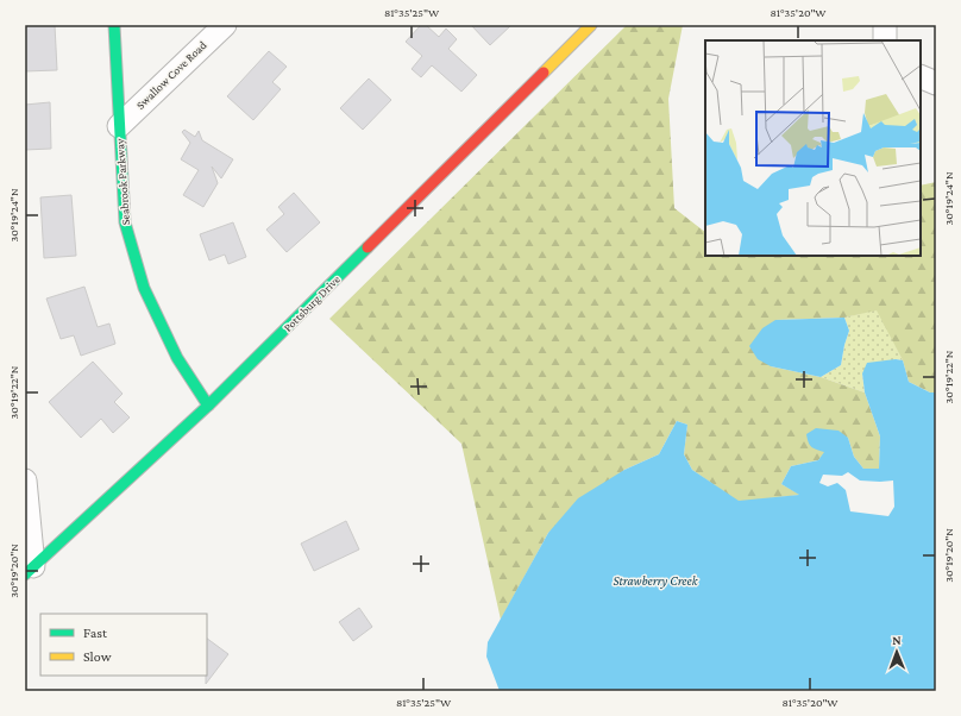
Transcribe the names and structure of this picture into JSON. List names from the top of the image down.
{
  "streets": {
    "street": ["Swallow Cove Road", "Seabrook Parkway", "Pottsburg Drive"]
  },
  "crossings": [
    ["Swallow Cove Road", "Seabrook Parkway"],
    ["Seabrook Parkway", "Pottsburg Drive"]
  ],
  "water": ["Strawberry Creek"],
  "legend": ["Fast", "Slow"],
  "north": "top",
  "coordinates": [
    "81°35'25\"W",
    "81°35'20\"W",
    "30°19'24\"N",
    "30°19'22\"N",
    "30°19'20\"N"
  ]
}
